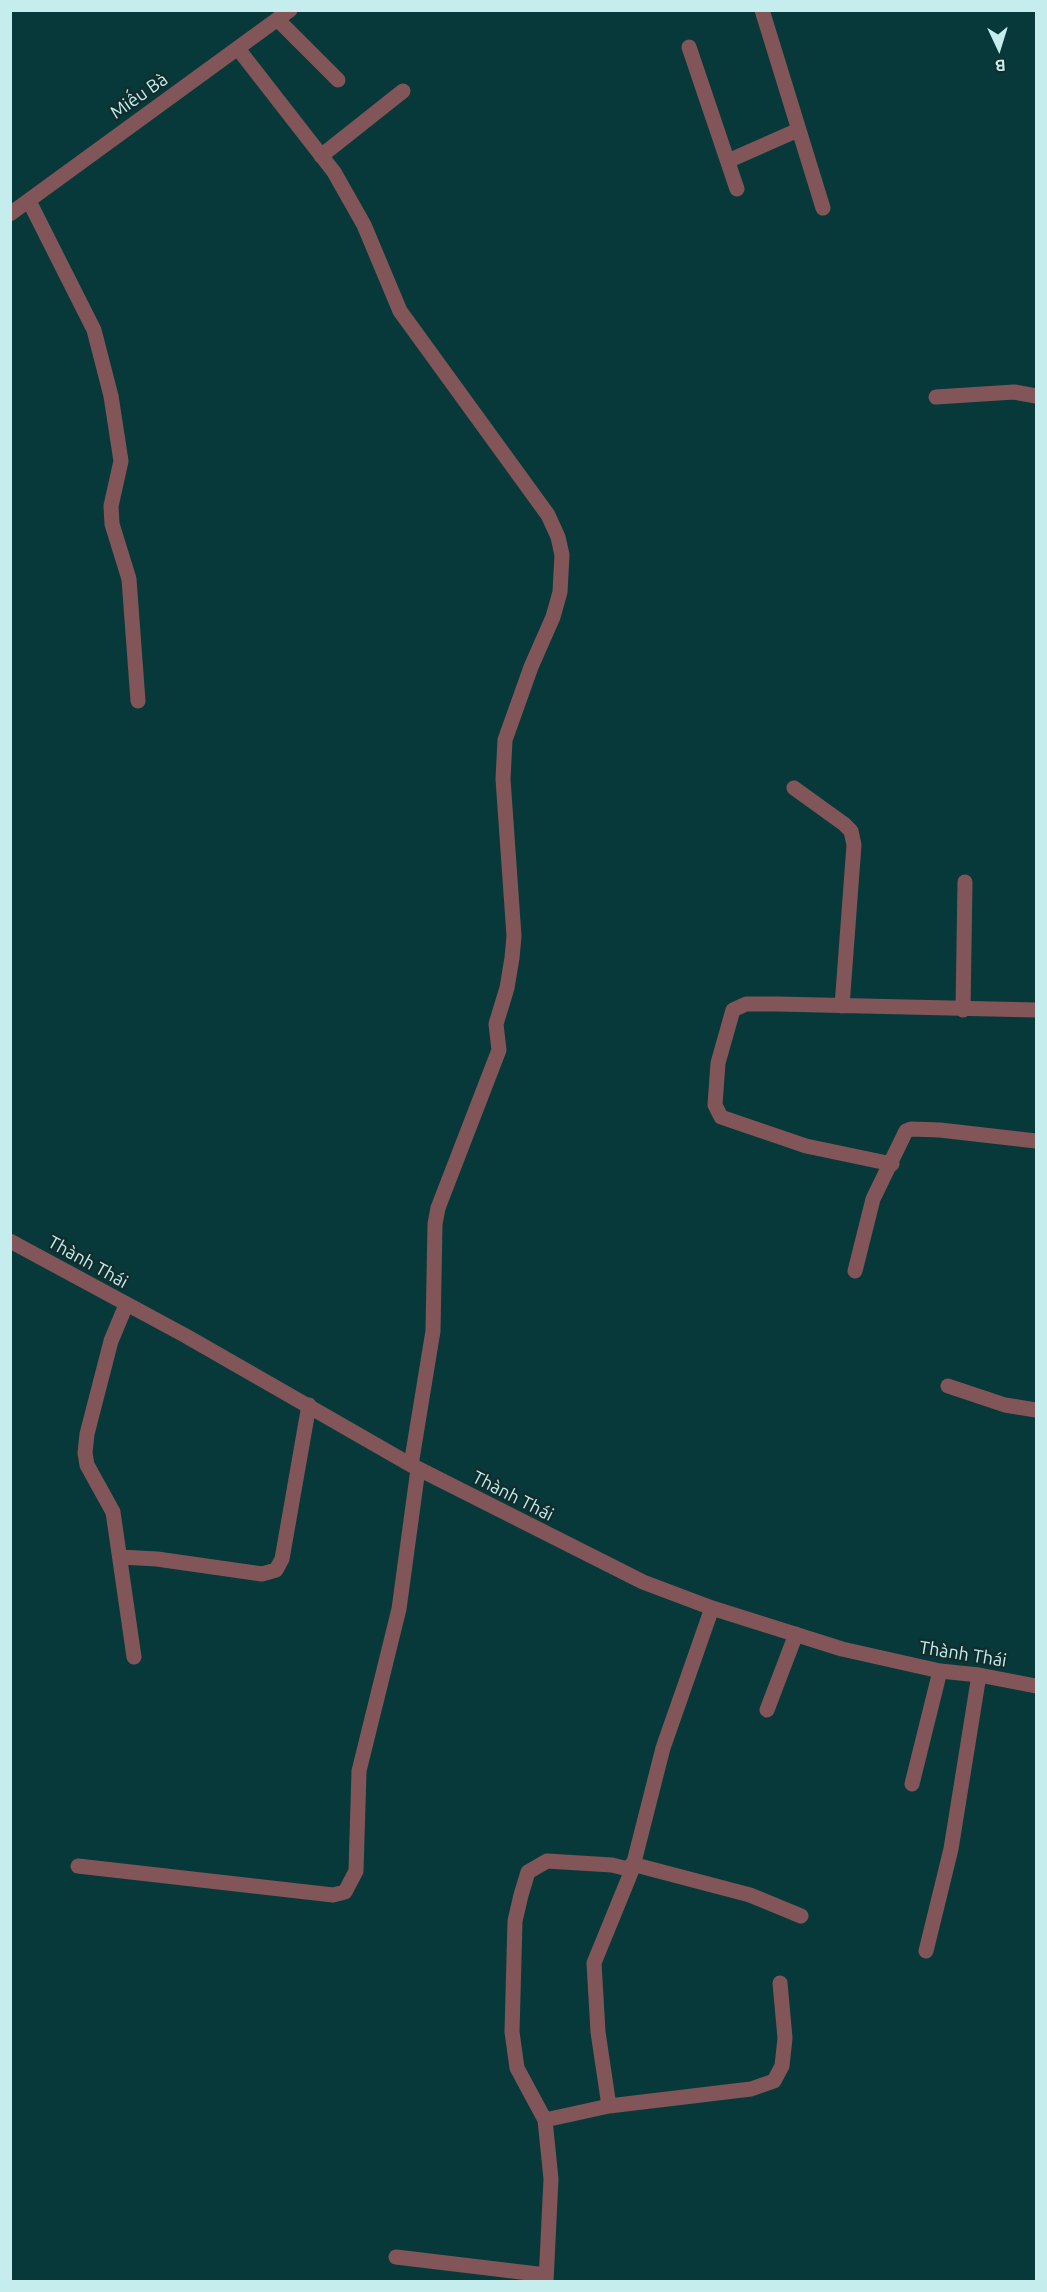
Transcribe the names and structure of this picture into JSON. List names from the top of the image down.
{
  "streets": {
    "street": ["Miếu Bà", "Thành Thái"]
  },
  "north": "bottom"
}
